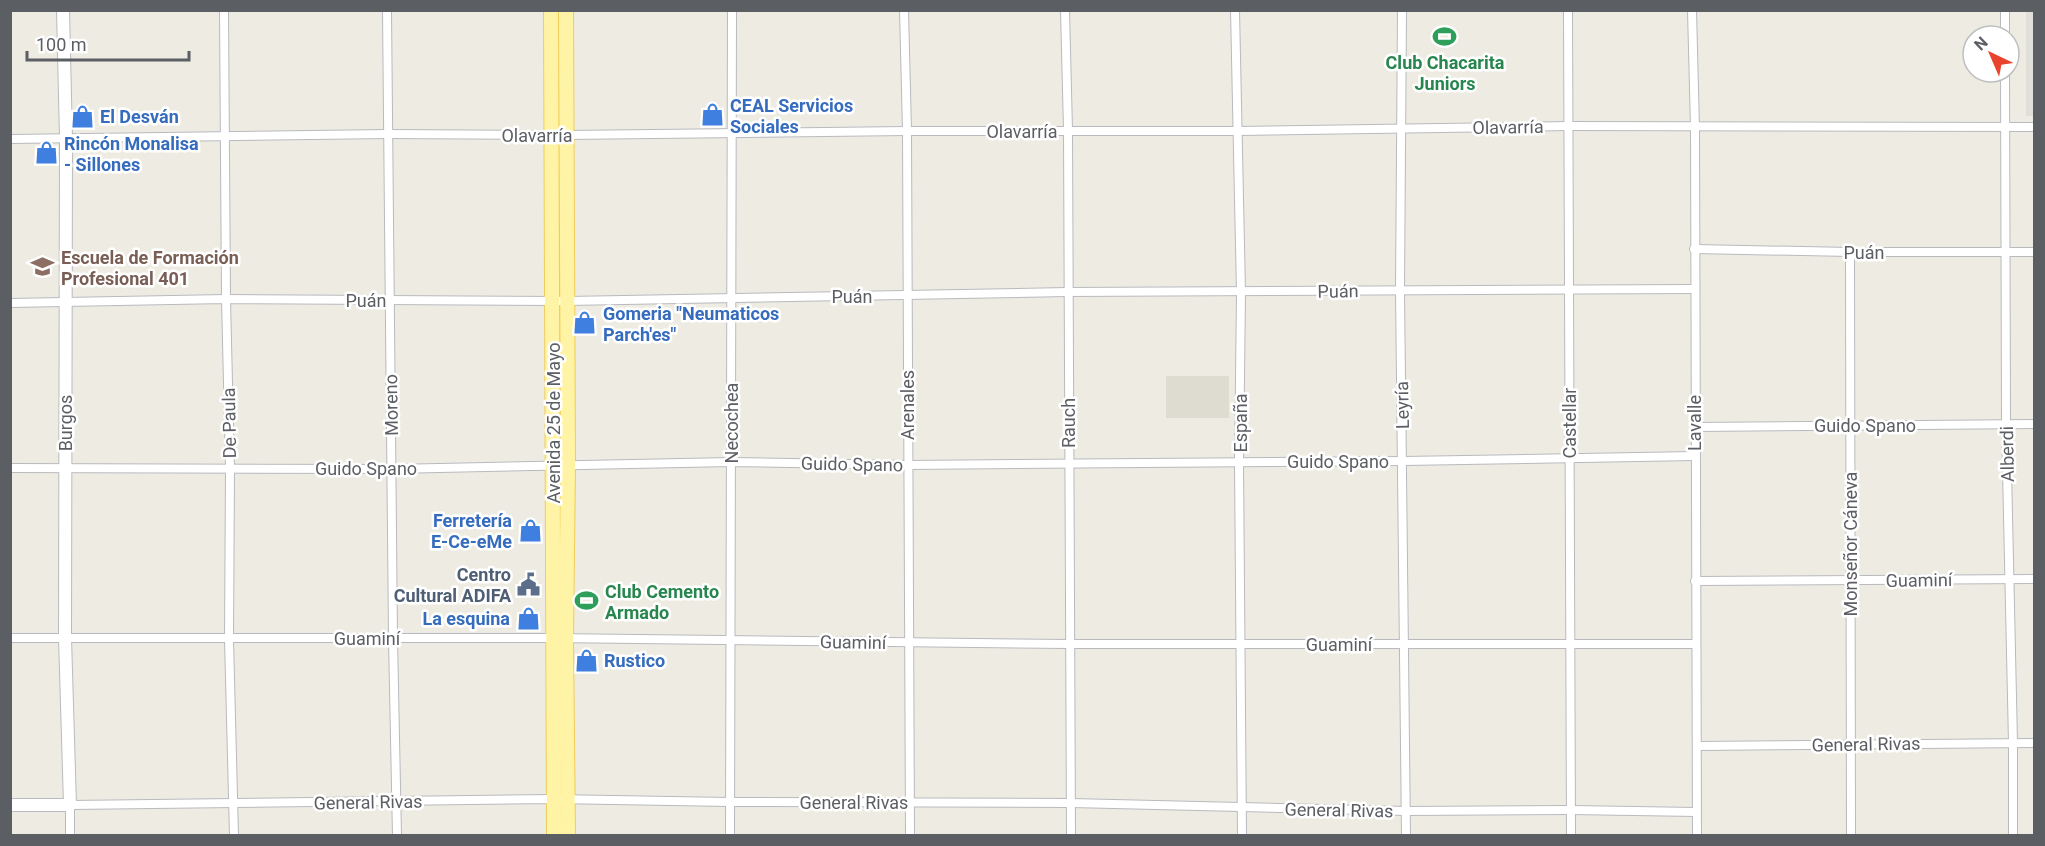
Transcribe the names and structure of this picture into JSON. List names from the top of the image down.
{
  "streets": {
    "main road": ["Burgos", "Avenida 25 de Mayo", "General Rivas"],
    "street": [
      "Olavarría",
      "Puán",
      "Moreno",
      "Arenales",
      "Leyría",
      "De Paula",
      "Necochea",
      "Rauch",
      "España",
      "Castellar",
      "Lavalle",
      "Guido Spano",
      "Alberdi",
      "Monseñor Cáneva",
      "Guaminí"
    ]
  },
  "crossings": [
    ["Olavarría", "Moreno"],
    ["Olavarría", "Arenales"],
    ["Olavarría", "Leyría"],
    ["Olavarría", "Burgos"],
    ["Olavarría", "De Paula"],
    ["Olavarría", "Avenida 25 de Mayo"],
    ["Olavarría", "Necochea"],
    ["Olavarría", "Rauch"],
    ["Olavarría", "España"],
    ["Olavarría", "Castellar"],
    ["Olavarría", "Lavalle"],
    ["Olavarría", "Alberdi"],
    ["Puán", "Moreno"],
    ["Puán", "Arenales"],
    ["Puán", "Leyría"],
    ["Puán", "Burgos"],
    ["Puán", "De Paula"],
    ["Puán", "Avenida 25 de Mayo"],
    ["Puán", "Necochea"],
    ["Puán", "Rauch"],
    ["Puán", "España"],
    ["Puán", "Castellar"],
    ["Puán", "Lavalle"],
    ["Puán", "Alberdi"],
    ["Puán", "Monseñor Cáneva"],
    ["Moreno", "Guido Spano"],
    ["Moreno", "Guaminí"],
    ["Moreno", "General Rivas"],
    ["Arenales", "Guido Spano"],
    ["Arenales", "Guaminí"],
    ["Arenales", "General Rivas"],
    ["Leyría", "Guido Spano"],
    ["Leyría", "Guaminí"],
    ["Leyría", "General Rivas"],
    ["Burgos", "Guido Spano"],
    ["Burgos", "Guaminí"],
    ["Burgos", "General Rivas"],
    ["De Paula", "Guido Spano"],
    ["De Paula", "Guaminí"],
    ["De Paula", "General Rivas"],
    ["Avenida 25 de Mayo", "Guido Spano"],
    ["Avenida 25 de Mayo", "Guaminí"],
    ["Avenida 25 de Mayo", "General Rivas"],
    ["Necochea", "Guido Spano"],
    ["Necochea", "Guaminí"],
    ["Necochea", "General Rivas"],
    ["Rauch", "Guido Spano"],
    ["Rauch", "Guaminí"],
    ["Rauch", "General Rivas"],
    ["España", "Guido Spano"],
    ["España", "Guaminí"],
    ["España", "General Rivas"],
    ["Castellar", "Guido Spano"],
    ["Castellar", "Guaminí"],
    ["Castellar", "General Rivas"],
    ["Lavalle", "Guido Spano"],
    ["Lavalle", "Guaminí"],
    ["Lavalle", "General Rivas"],
    ["Guido Spano", "Alberdi"],
    ["Guido Spano", "Monseñor Cáneva"],
    ["Alberdi", "Guaminí"],
    ["Alberdi", "General Rivas"],
    ["Monseñor Cáneva", "Guaminí"],
    ["Monseñor Cáneva", "General Rivas"]
  ],
  "places": {
    "sports": ["Club Chacarita Juniors", "Club Cemento Armado"],
    "shop": [
      "CEAL Servicios Sociales",
      "El Desván",
      "Rincón Monalisa - Sillones",
      "Gomeria \"Neumaticos Parch'es\"",
      "Ferretería E-Ce-eMe",
      "La esquina",
      "Rustico"
    ],
    "school or university": ["Escuela de Formación Profesional 401"],
    "public building": ["Centro Cultural ADIFA"]
  },
  "scale_bar": "100 m",
  "north": "top left"
}
